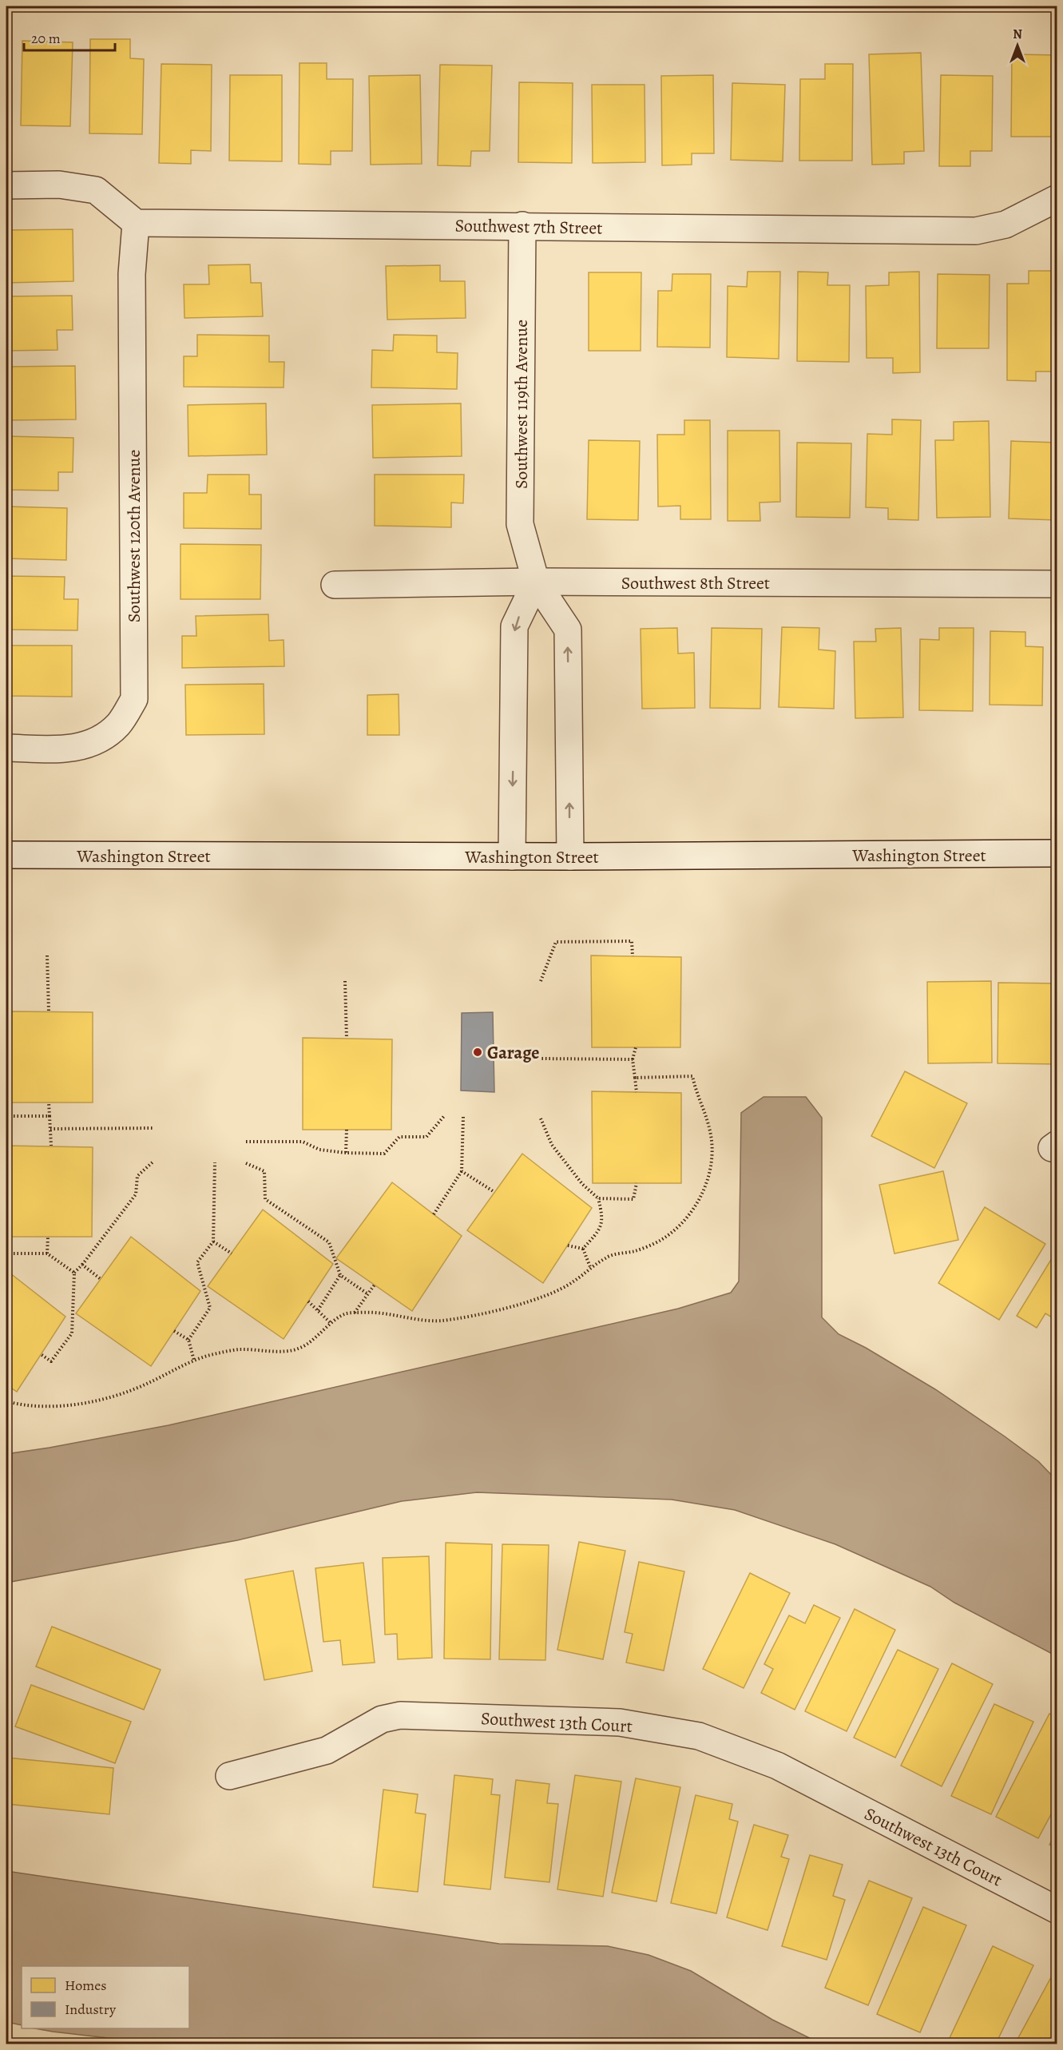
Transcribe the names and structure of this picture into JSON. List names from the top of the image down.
{
  "streets": {
    "street": [
      "Southwest 7th Street",
      "Southwest 119th Avenue",
      "Southwest 120th Avenue",
      "Southwest 8th Street",
      "Washington Street",
      "Southwest 13th Court"
    ]
  },
  "crossings": [
    ["Southwest 7th Street", "Southwest 119th Avenue"],
    ["Southwest 7th Street", "Southwest 120th Avenue"],
    ["Southwest 119th Avenue", "Southwest 8th Street"],
    ["Southwest 119th Avenue", "Washington Street"]
  ],
  "places": ["Garage"],
  "legend": ["Homes", "Industry"],
  "scale_bar": "20 m",
  "north": "top"
}
